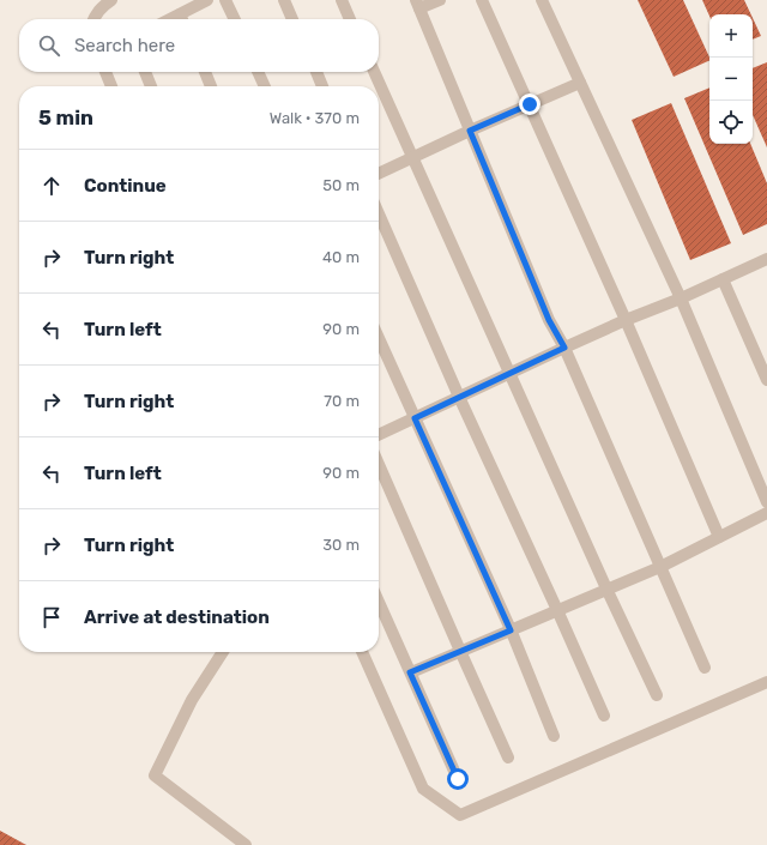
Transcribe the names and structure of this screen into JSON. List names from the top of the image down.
{
  "page": {
    "map_buttons": ["+", "−"],
    "search": "Search here",
    "heading": ["5 min", "Walk · 370 m"],
    "list": [
      ["Continue", "50 m"],
      ["Turn right", "40 m"],
      ["Turn left", "90 m"],
      ["Turn right", "70 m"],
      ["Turn left", "90 m"],
      ["Turn right", "30 m"],
      "Arrive at destination"
    ]
  }
}
